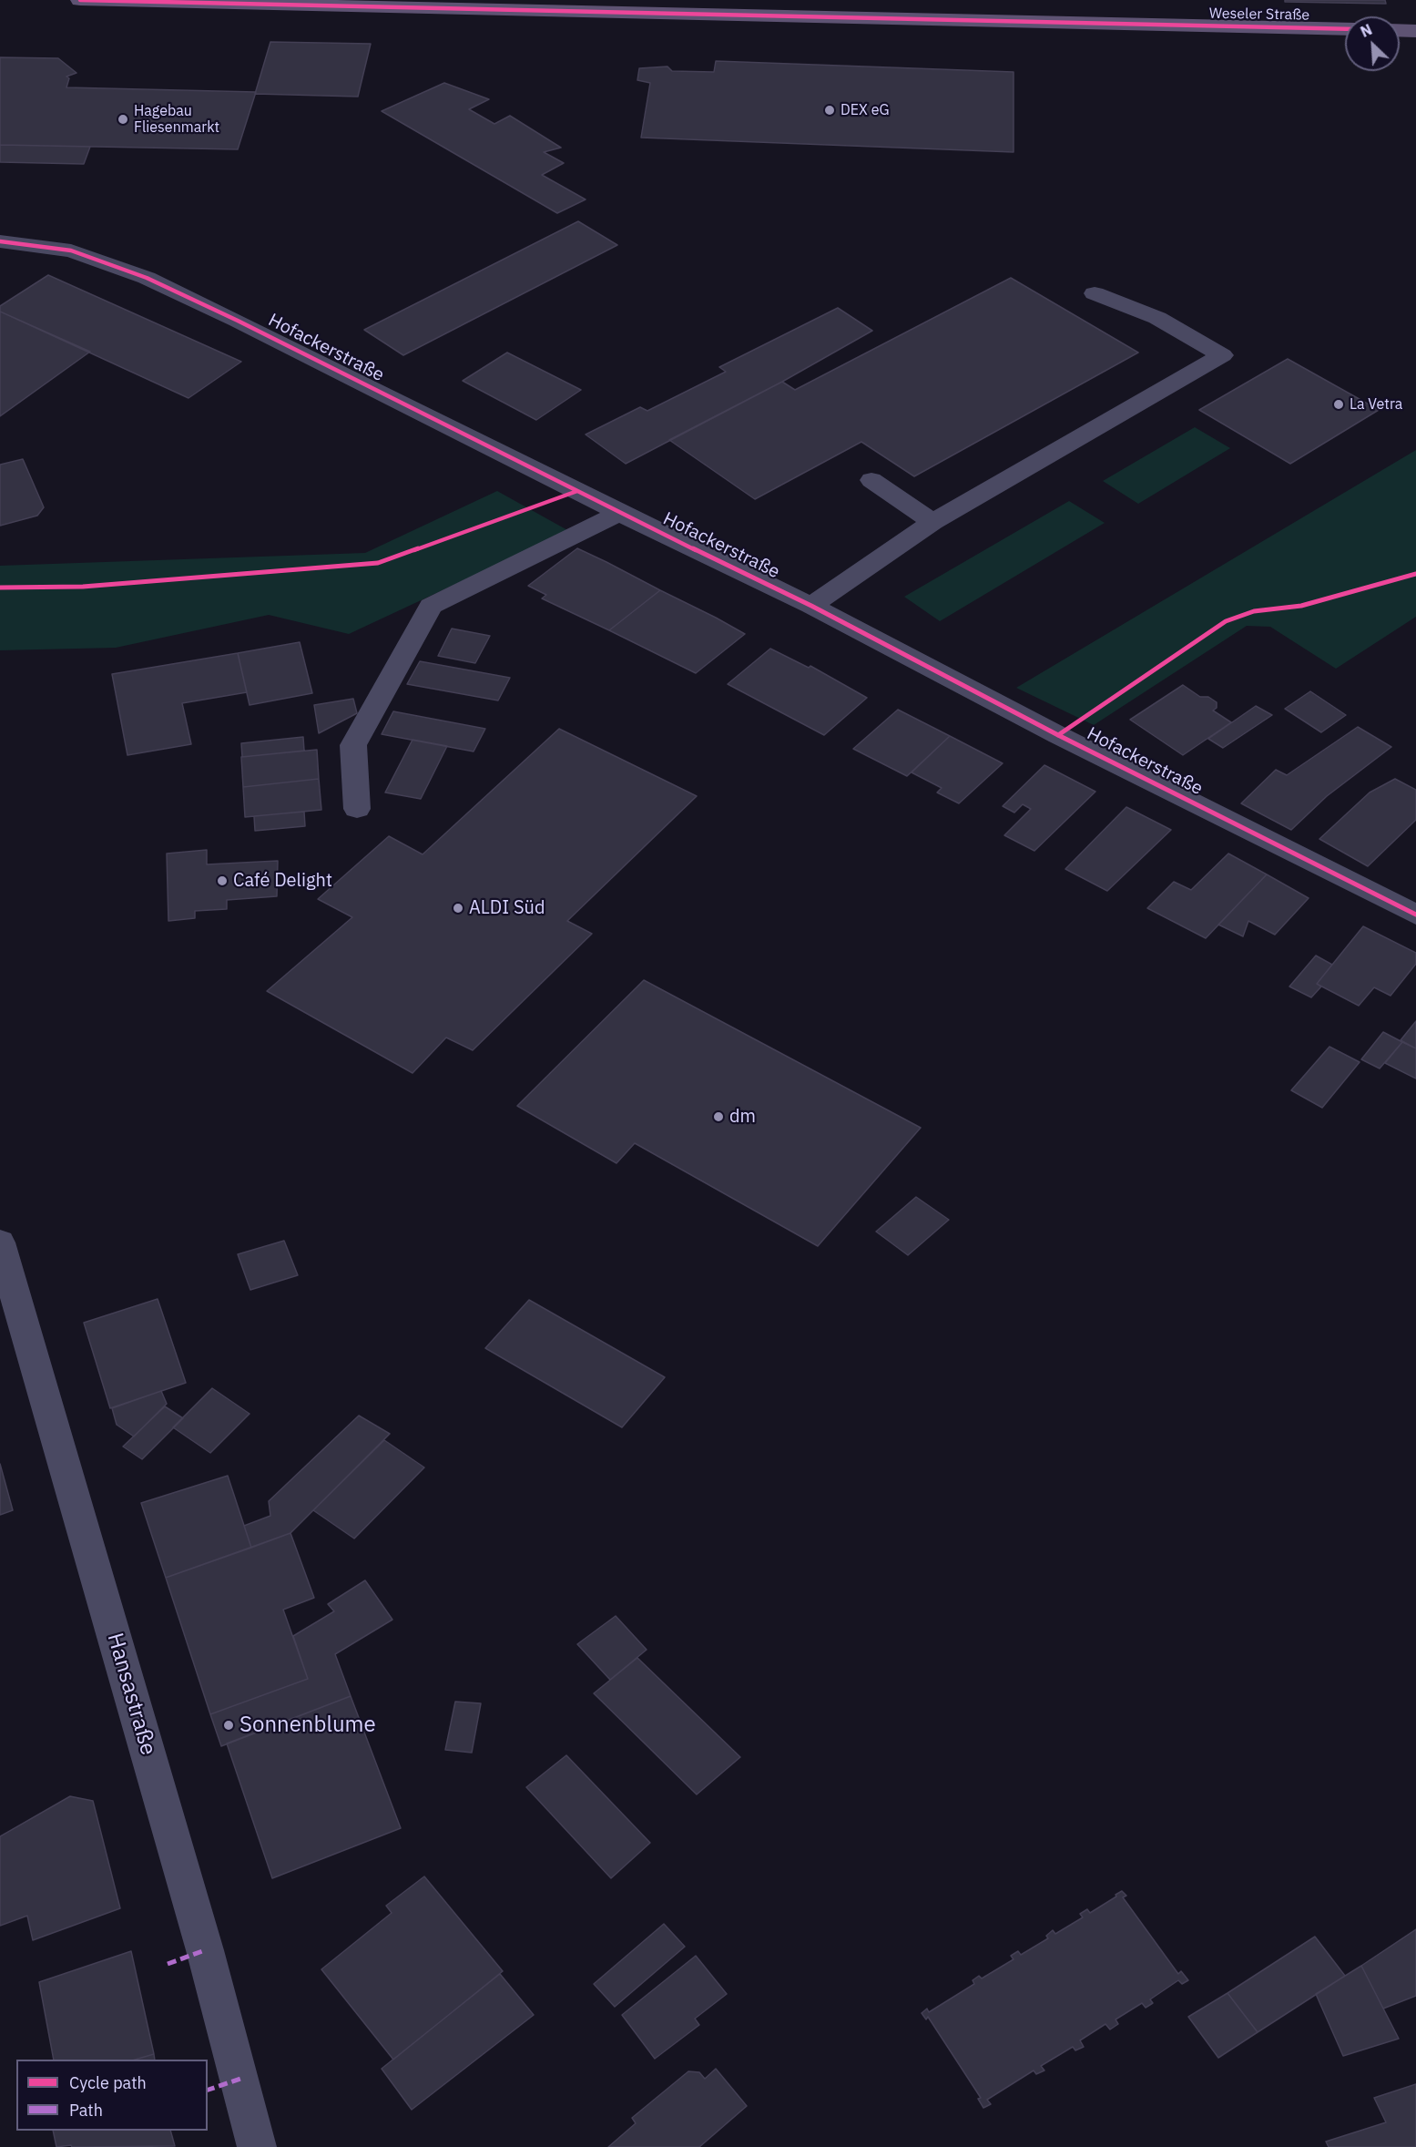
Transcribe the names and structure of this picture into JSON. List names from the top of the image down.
{
  "streets": {
    "main road": ["Weseler Straße"],
    "street": ["Hofackerstraße", "Hansastraße"]
  },
  "places": [
    "DEX eG",
    "Hagebau Fliesenmarkt",
    "La Vetra",
    "Café Delight",
    "ALDI Süd",
    "dm",
    "Sonnenblume"
  ],
  "legend": ["Cycle path", "Path"],
  "north": "top left"
}
